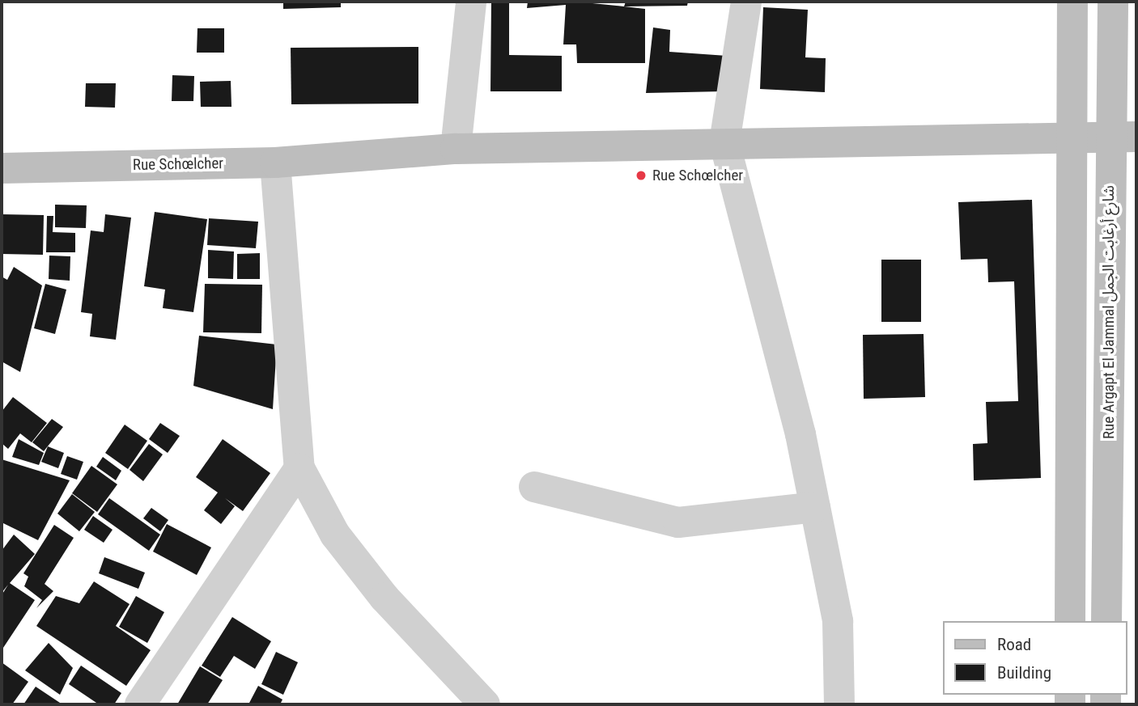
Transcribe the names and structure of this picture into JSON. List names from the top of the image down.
{
  "streets": {
    "street": ["Rue Schœlcher", "Rue Argapt El Jammal شارع أرغابت الجمل"]
  },
  "crossings": [
    ["Rue Schœlcher", "Rue Argapt El Jammal شارع أرغابت الجمل"]
  ],
  "places": ["Rue Schœlcher"],
  "legend": ["Road", "Building"]
}
